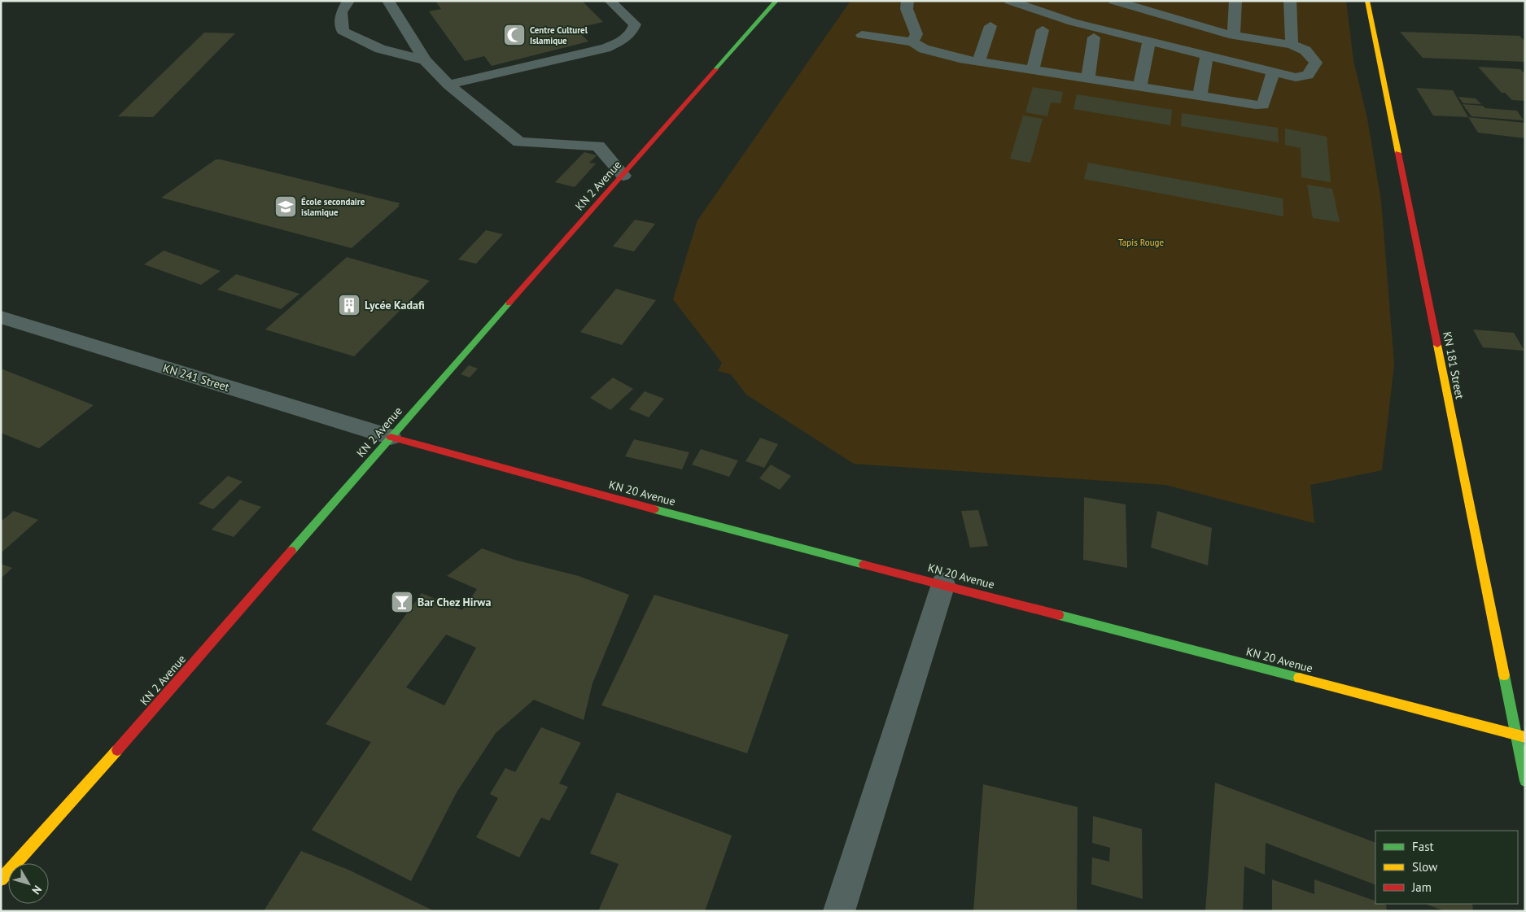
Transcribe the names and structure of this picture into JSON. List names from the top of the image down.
{
  "streets": {
    "main road": ["KN 2 Avenue", "KN 181 Street", "KN 20 Avenue"],
    "street": ["KN 241 Street"]
  },
  "crossings": [
    ["KN 2 Avenue", "KN 241 Street"],
    ["KN 2 Avenue", "KN 20 Avenue"],
    ["KN 181 Street", "KN 20 Avenue"],
    ["KN 241 Street", "KN 20 Avenue"]
  ],
  "parks": ["Tapis Rouge"],
  "places": {
    "mosque": ["Centre Culturel Islamique"],
    "school or university": ["École secondaire islamique"],
    "building": ["Lycée Kadafi"],
    "bar": ["Bar Chez Hirwa"]
  },
  "legend": ["Fast", "Slow", "Jam"],
  "north": "bottom right"
}
